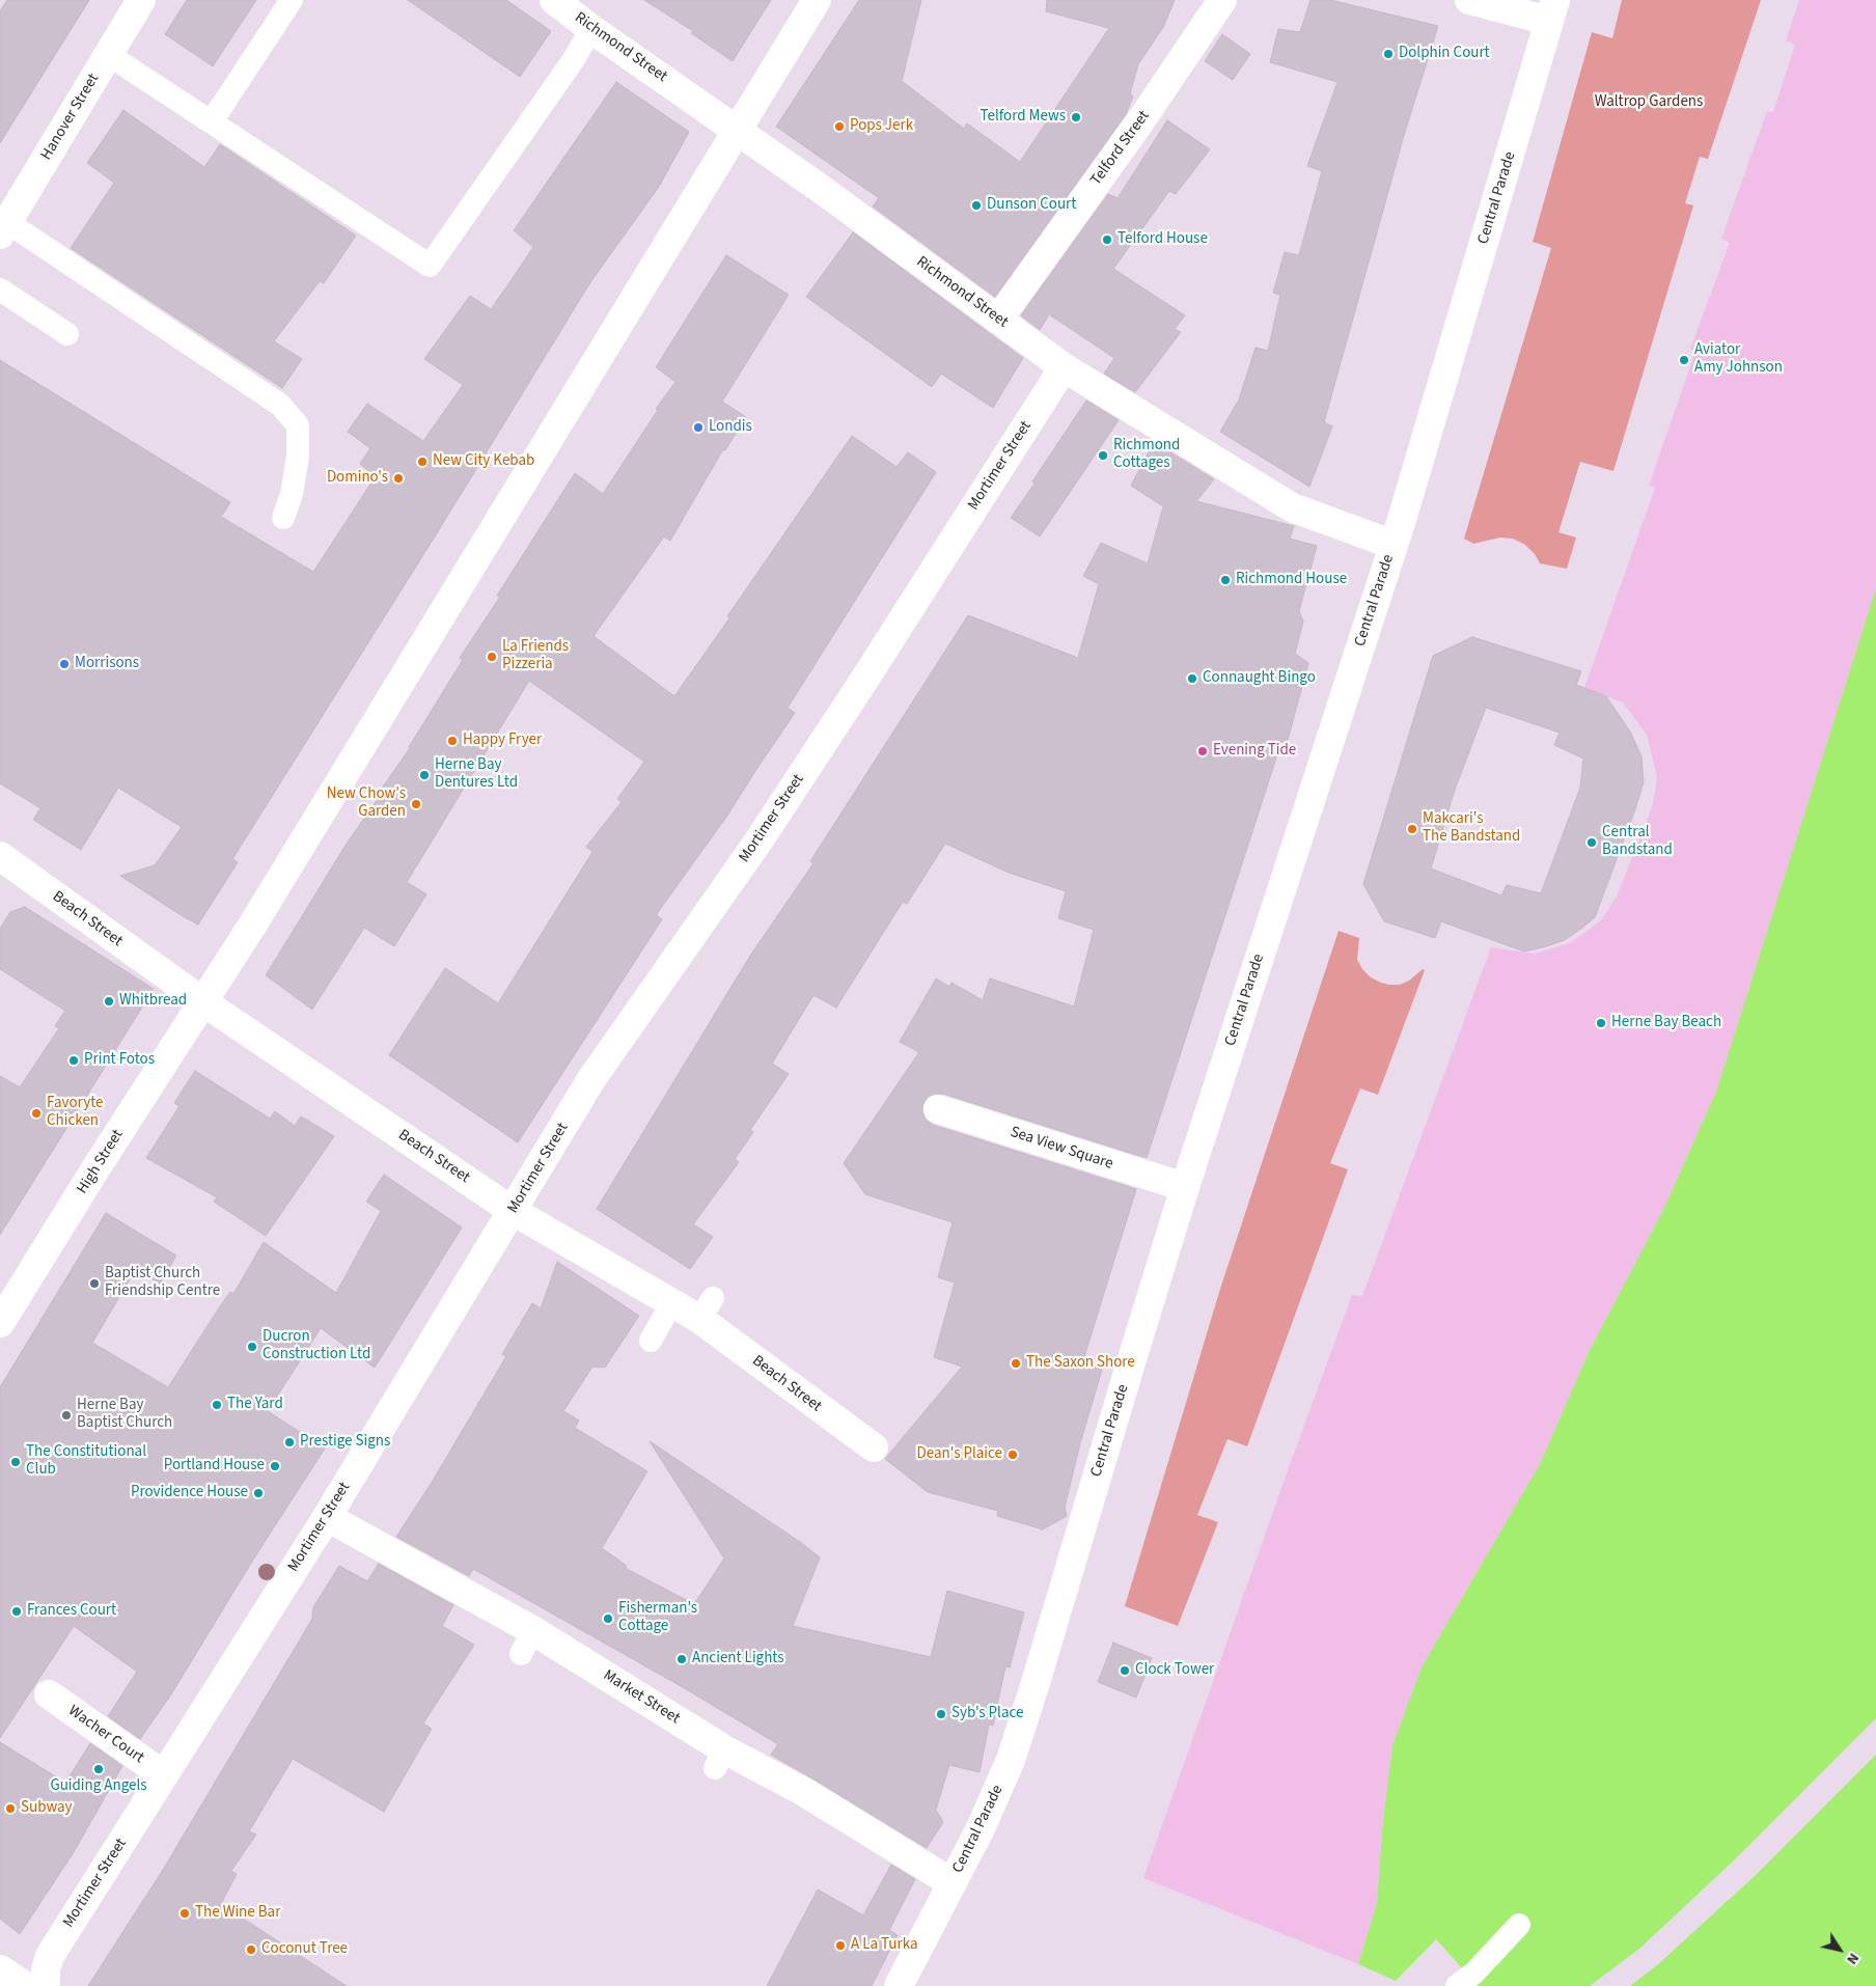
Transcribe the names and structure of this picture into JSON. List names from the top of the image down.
{
  "streets": {
    "street": [
      "Richmond Street",
      "Hanover Street",
      "Telford Street",
      "Central Parade",
      "Mortimer Street",
      "Beach Street",
      "Sea View Square",
      "High Street",
      "Market Street",
      "Wacher Court"
    ]
  },
  "crossings": [
    ["Richmond Street", "Telford Street"],
    ["Richmond Street", "Central Parade"],
    ["Richmond Street", "Mortimer Street"],
    ["Richmond Street", "High Street"],
    ["Central Parade", "Sea View Square"],
    ["Central Parade", "Market Street"],
    ["Mortimer Street", "Beach Street"],
    ["Mortimer Street", "Market Street"],
    ["Mortimer Street", "Wacher Court"],
    ["Beach Street", "High Street"]
  ],
  "parks": ["Waltrop Gardens"],
  "places": [
    "Dolphin Court",
    "Telford Mews",
    "Pops Jerk",
    "Dunson Court",
    "Telford House",
    "Aviator Amy Johnson",
    "Londis",
    "Richmond Cottages",
    "New City Kebab",
    "Domino's",
    "Richmond House",
    "La Friends Pizzeria",
    "Morrisons",
    "Connaught Bingo",
    "Happy Fryer",
    "Evening Tide",
    "Herne Bay Dentures Ltd",
    "New Chow's Garden",
    "Makcari's The Bandstand",
    "Central Bandstand",
    "Whitbread",
    "Herne Bay Beach",
    "Print Fotos",
    "Favoryte Chicken",
    "Baptist Church Friendship Centre",
    "Ducron Construction Ltd",
    "The Saxon Shore",
    "The Yard",
    "Herne Bay Baptist Church",
    "Prestige Signs",
    "Dean's Plaice",
    "The Constitutional Club",
    "Portland House",
    "Providence House",
    "Frances Court",
    "Fisherman's Cottage",
    "Ancient Lights",
    "Clock Tower",
    "Syb's Place",
    "Guiding Angels",
    "Subway",
    "The Wine Bar",
    "A La Turka",
    "Coconut Tree"
  ],
  "north": "bottom right"
}
